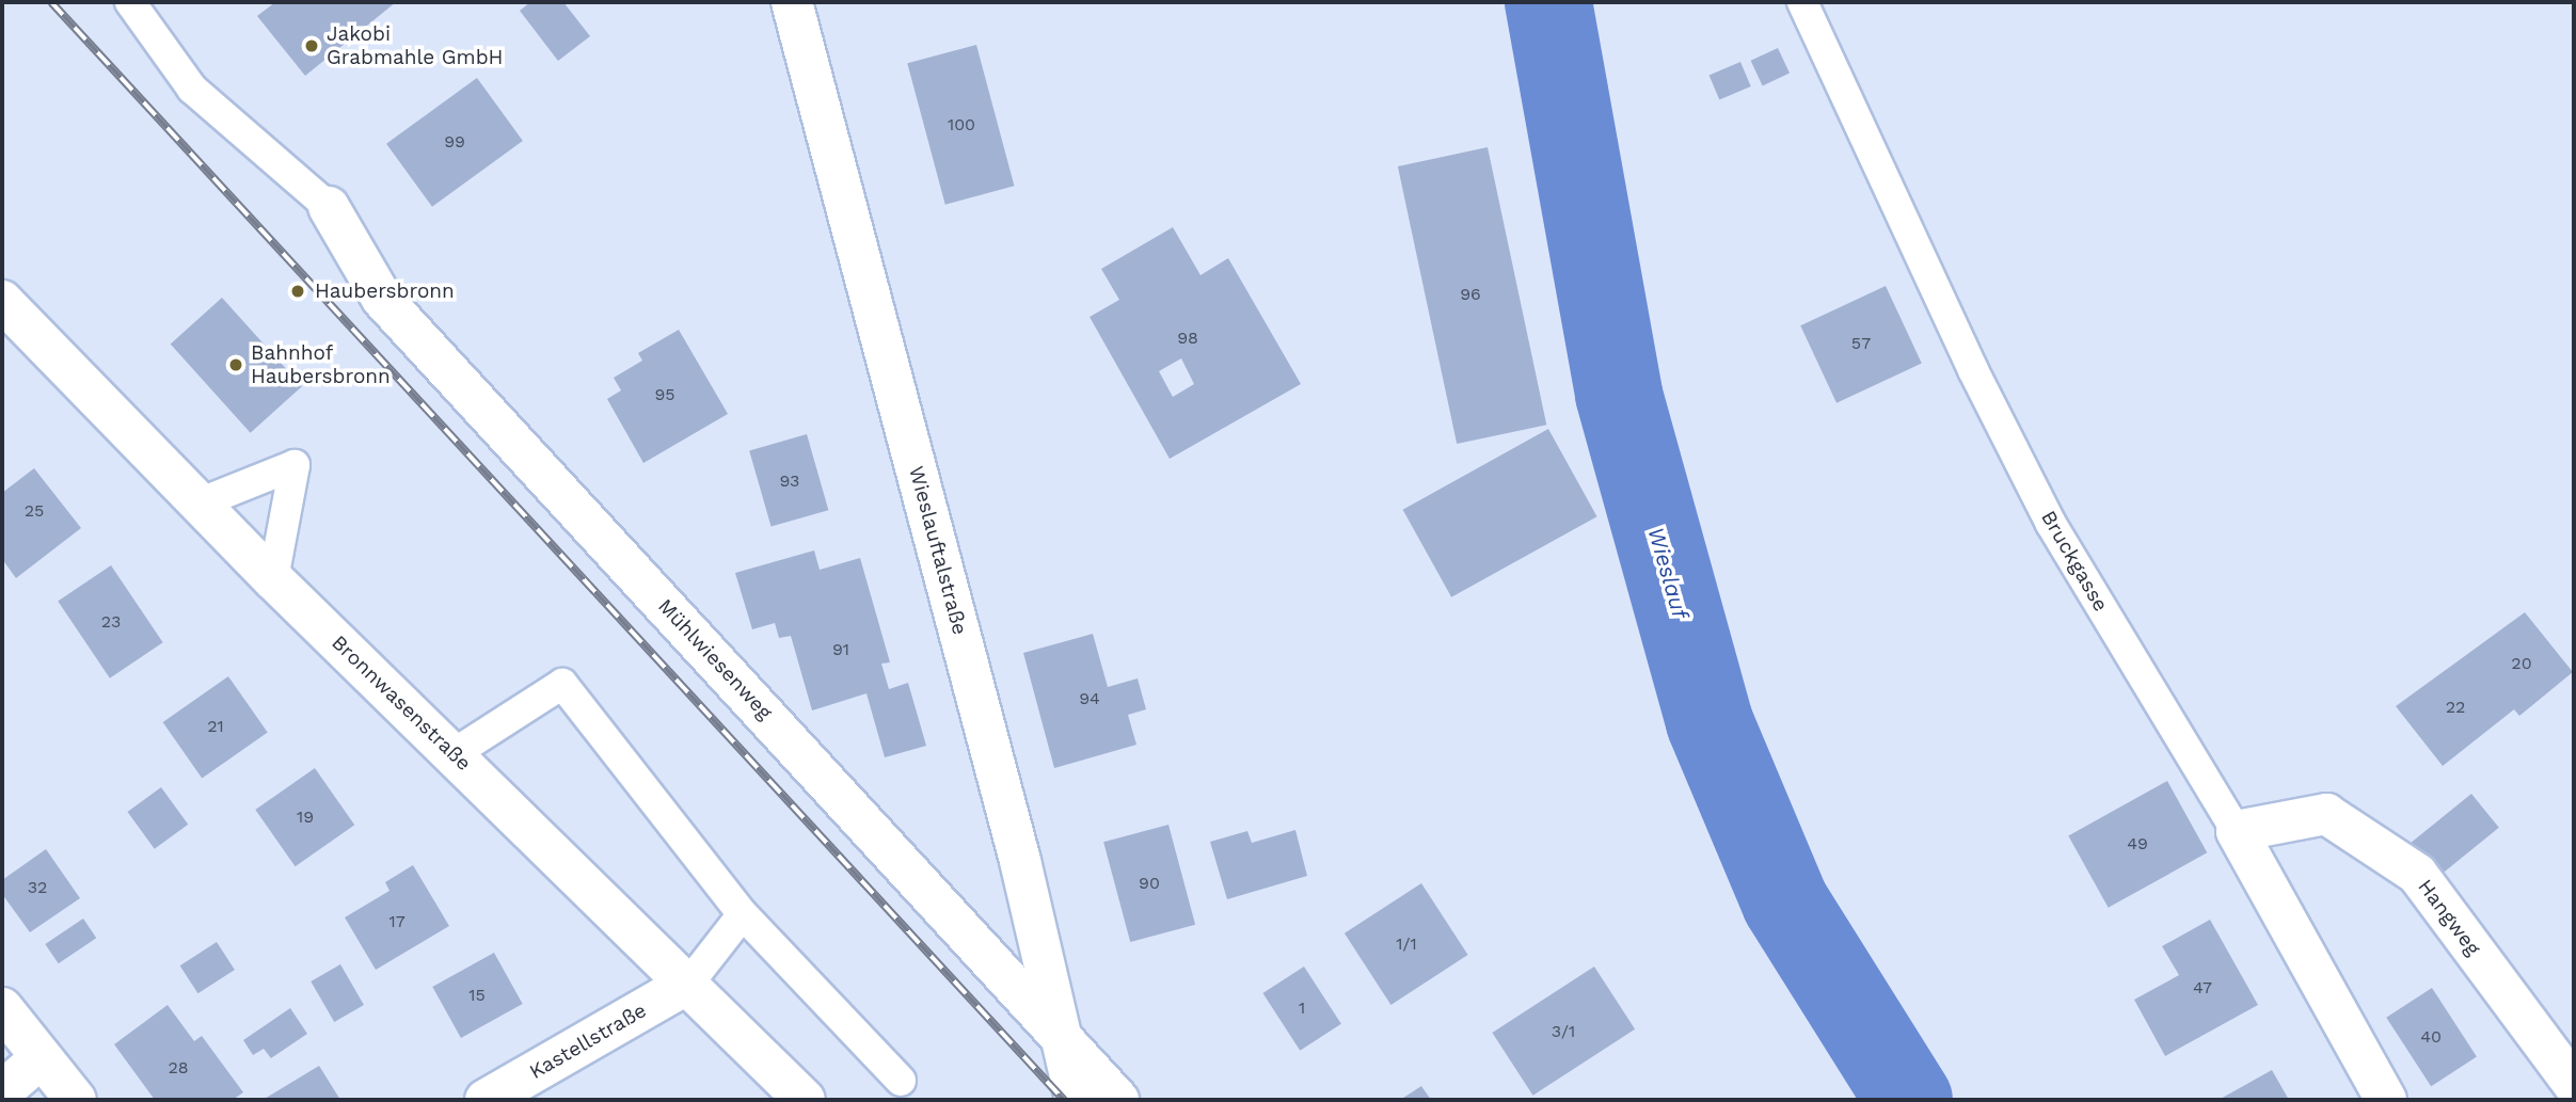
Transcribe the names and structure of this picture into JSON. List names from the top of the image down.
{
  "streets": {
    "street": [
      "Wieslauftalstraße",
      "Bruckgasse",
      "Mühlwiesenweg",
      "Bronnwasenstraße",
      "Hangweg",
      "Kastellstraße"
    ]
  },
  "crossings": [
    ["Wieslauftalstraße", "Mühlwiesenweg"],
    ["Bruckgasse", "Hangweg"],
    ["Bronnwasenstraße", "Kastellstraße"]
  ],
  "water": ["Wieslauf"],
  "places": ["Jakobi Grabmahle GmbH", "Haubersbronn", "Bahnhof Haubersbronn"],
  "house_numbers": [
    "100",
    "99",
    "96",
    "98",
    "57",
    "95",
    "93",
    "25",
    "23",
    "91",
    "20",
    "94",
    "22",
    "21",
    "19",
    "49",
    "90",
    "32",
    "17",
    "1/1",
    "47",
    "15",
    "1",
    "3/1",
    "40",
    "28"
  ]
}
